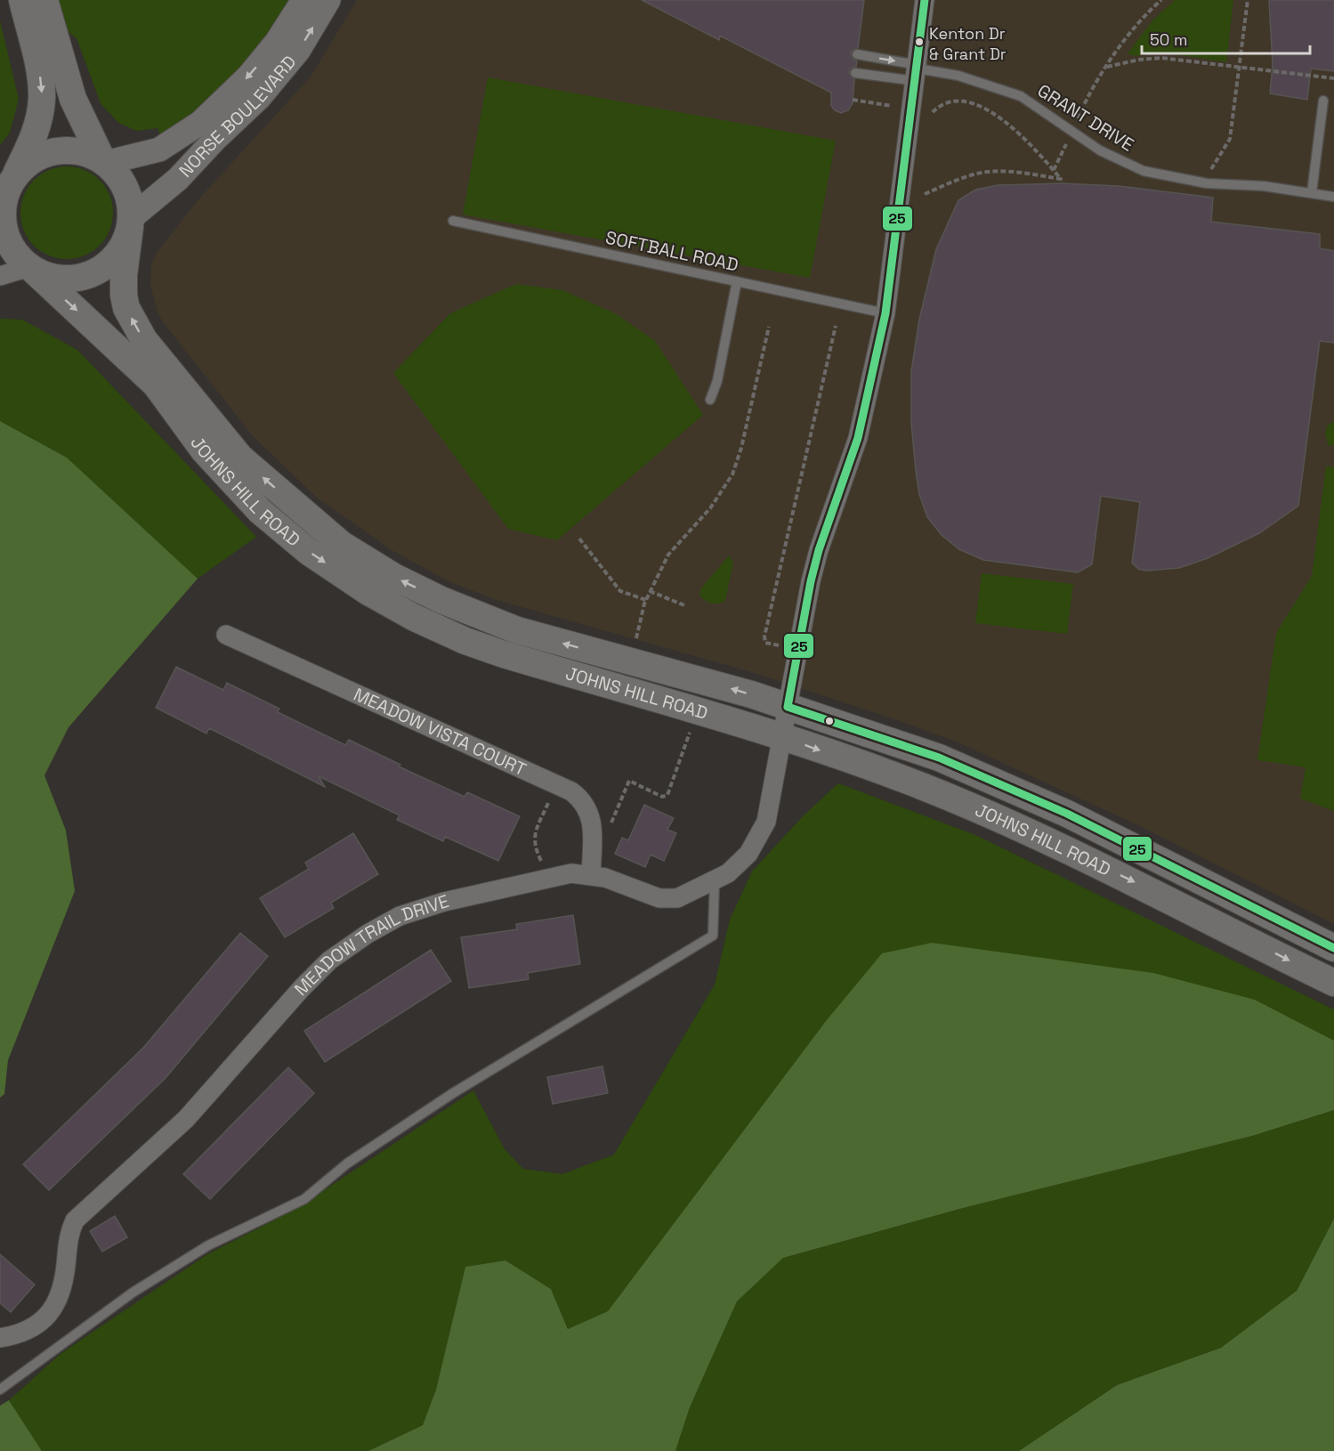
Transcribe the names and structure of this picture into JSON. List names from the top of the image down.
{
  "streets": {
    "main road": ["JOHNS HILL ROAD"],
    "street": ["NORSE BOULEVARD", "MEADOW VISTA COURT", "MEADOW TRAIL DRIVE"],
    "lane": ["GRANT DRIVE", "SOFTBALL ROAD"]
  },
  "crossings": [
    ["NORSE BOULEVARD", "JOHNS HILL ROAD"],
    ["GRANT DRIVE", "MEADOW TRAIL DRIVE"],
    ["SOFTBALL ROAD", "MEADOW TRAIL DRIVE"],
    ["JOHNS HILL ROAD", "MEADOW TRAIL DRIVE"]
  ],
  "places": ["Kenton Dr & Grant Dr"],
  "lines": ["transit line 25"],
  "scale_bar": "50 m"
}
